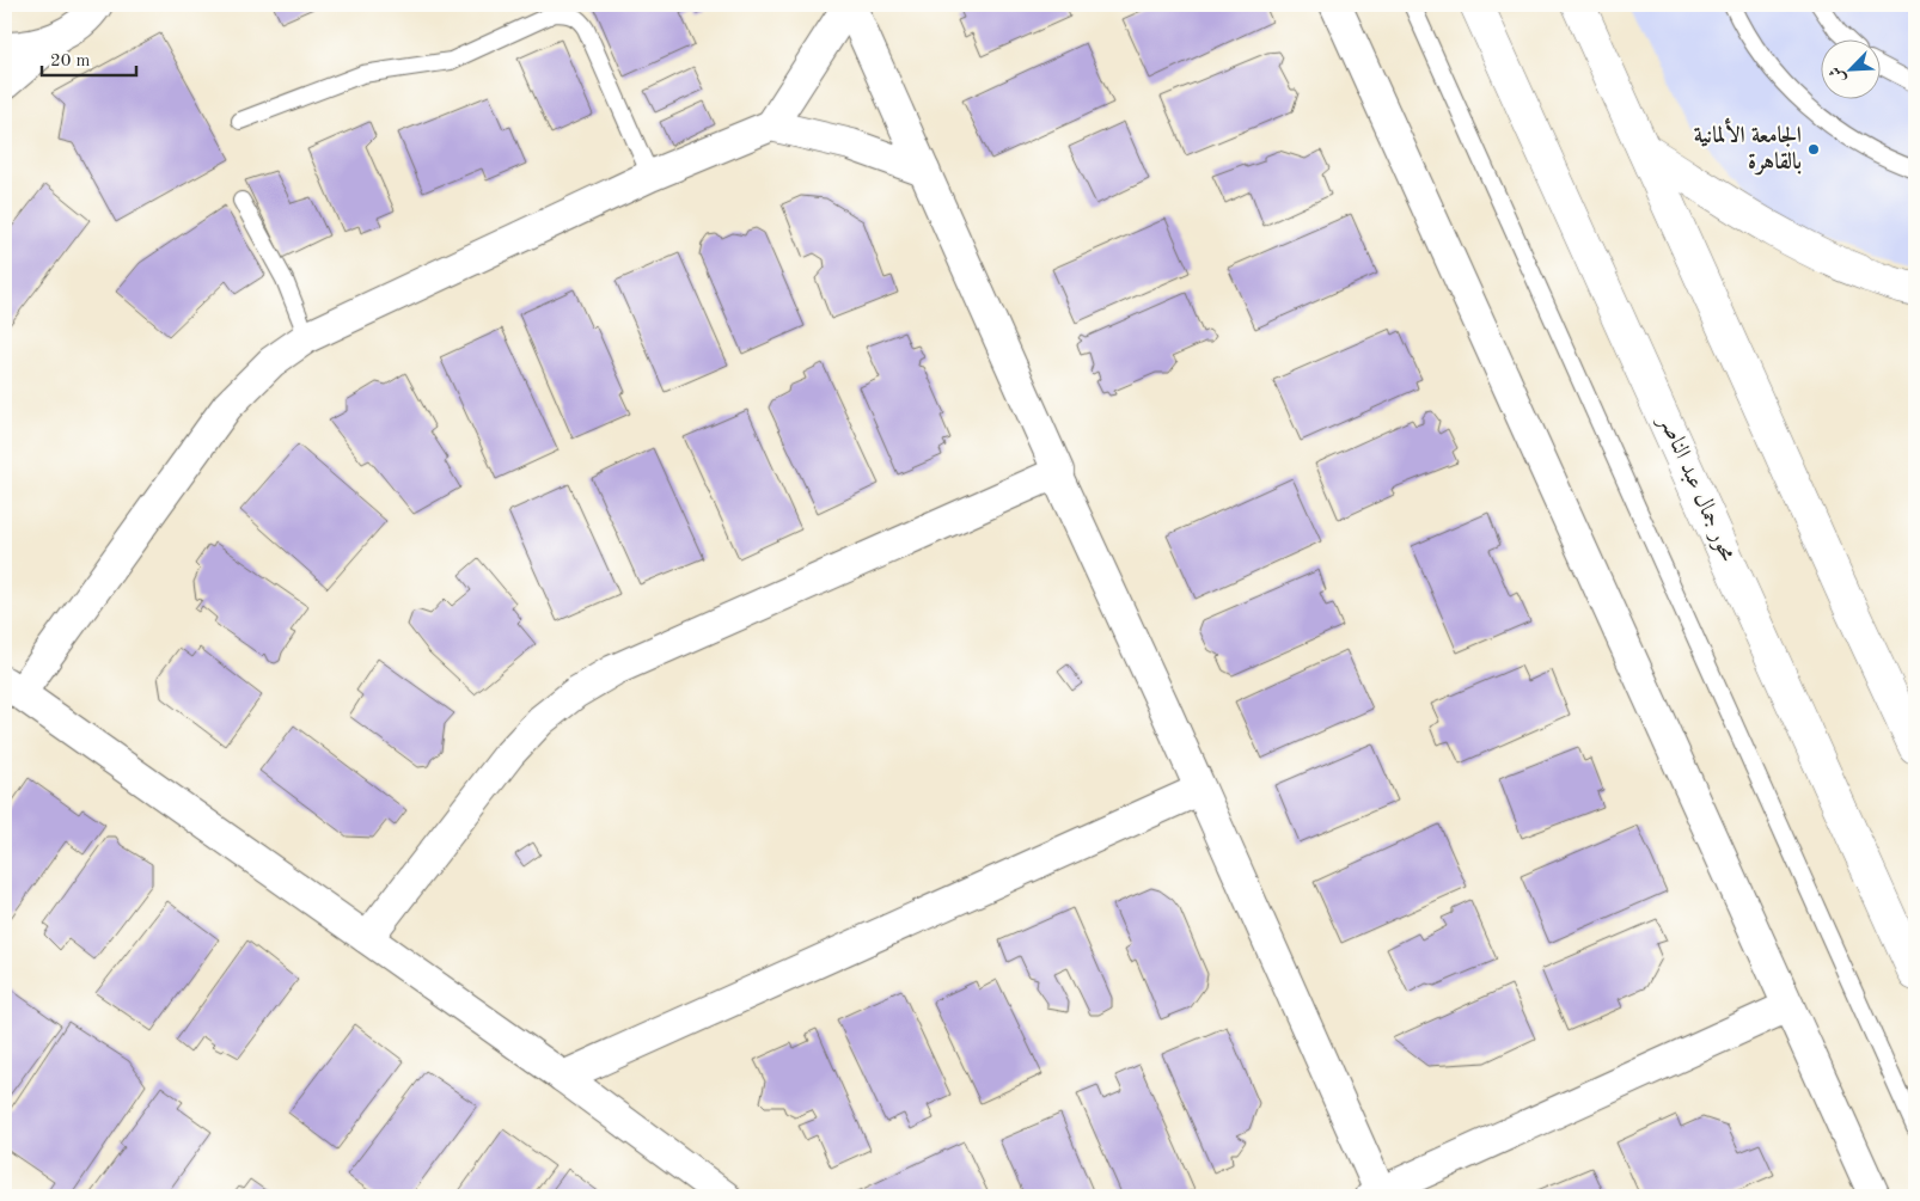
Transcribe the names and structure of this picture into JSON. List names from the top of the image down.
{
  "streets": {
    "main road": ["محور جمال عبد الناصر"]
  },
  "places": ["الجامعة الألمانية بالقاهرة"],
  "scale_bar": "20 m",
  "north": "bottom left"
}
